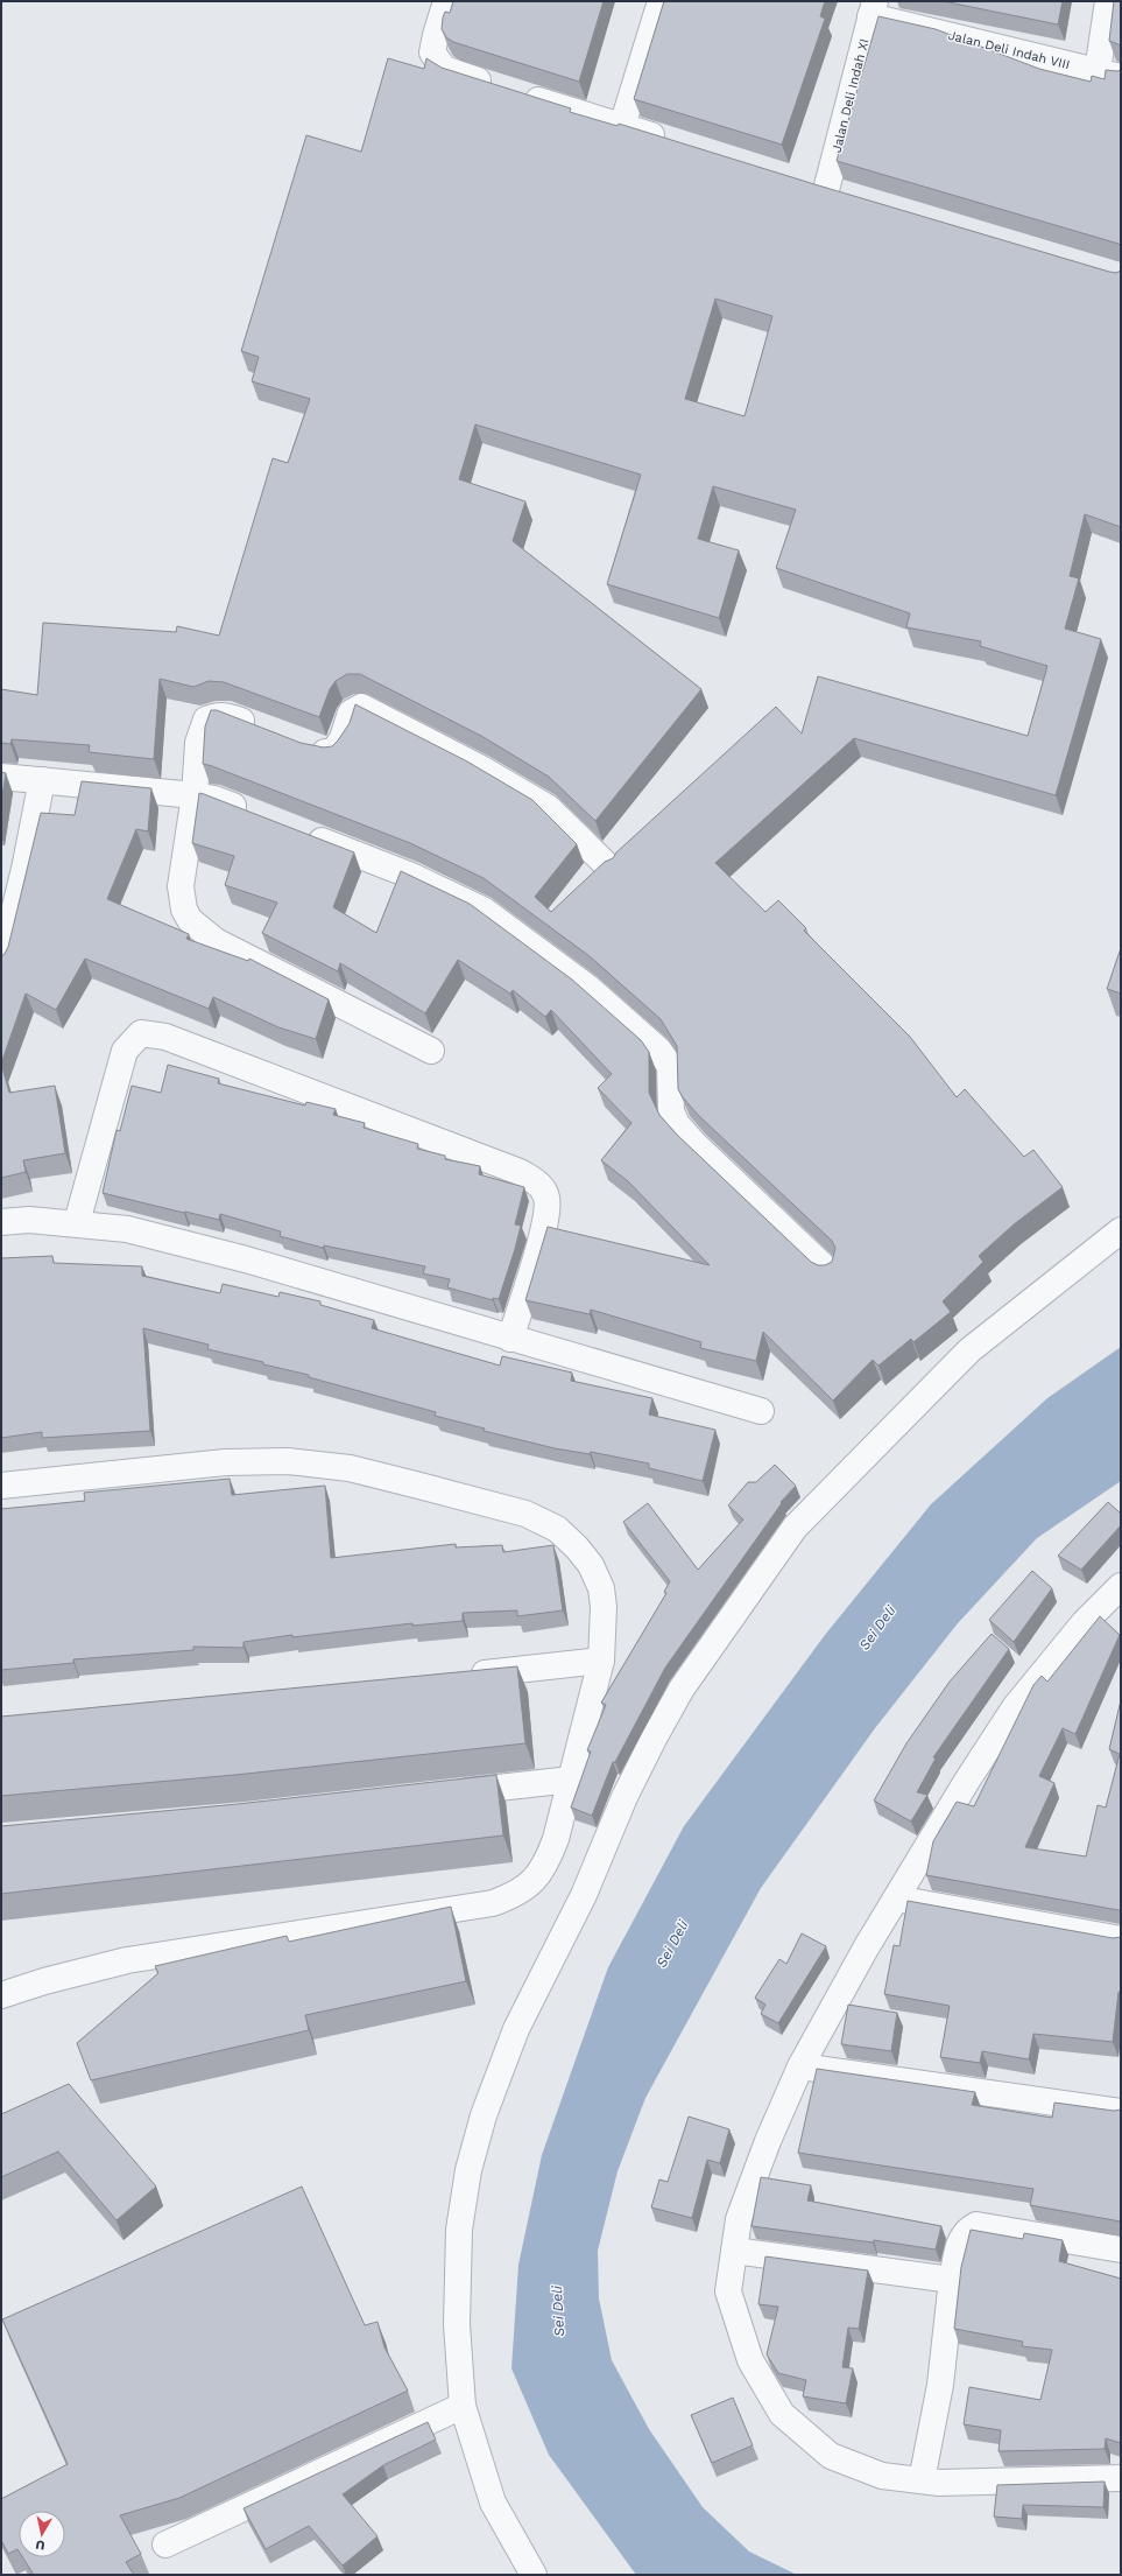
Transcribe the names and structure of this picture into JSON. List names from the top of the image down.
{
  "streets": {
    "street": ["Jalan Deli Indah VIII", "Jalan Deli Indah XI"]
  },
  "crossings": [
    ["Jalan Deli Indah VIII", "Jalan Deli Indah XI"]
  ],
  "water": ["Sei Deli"],
  "north": "bottom"
}
